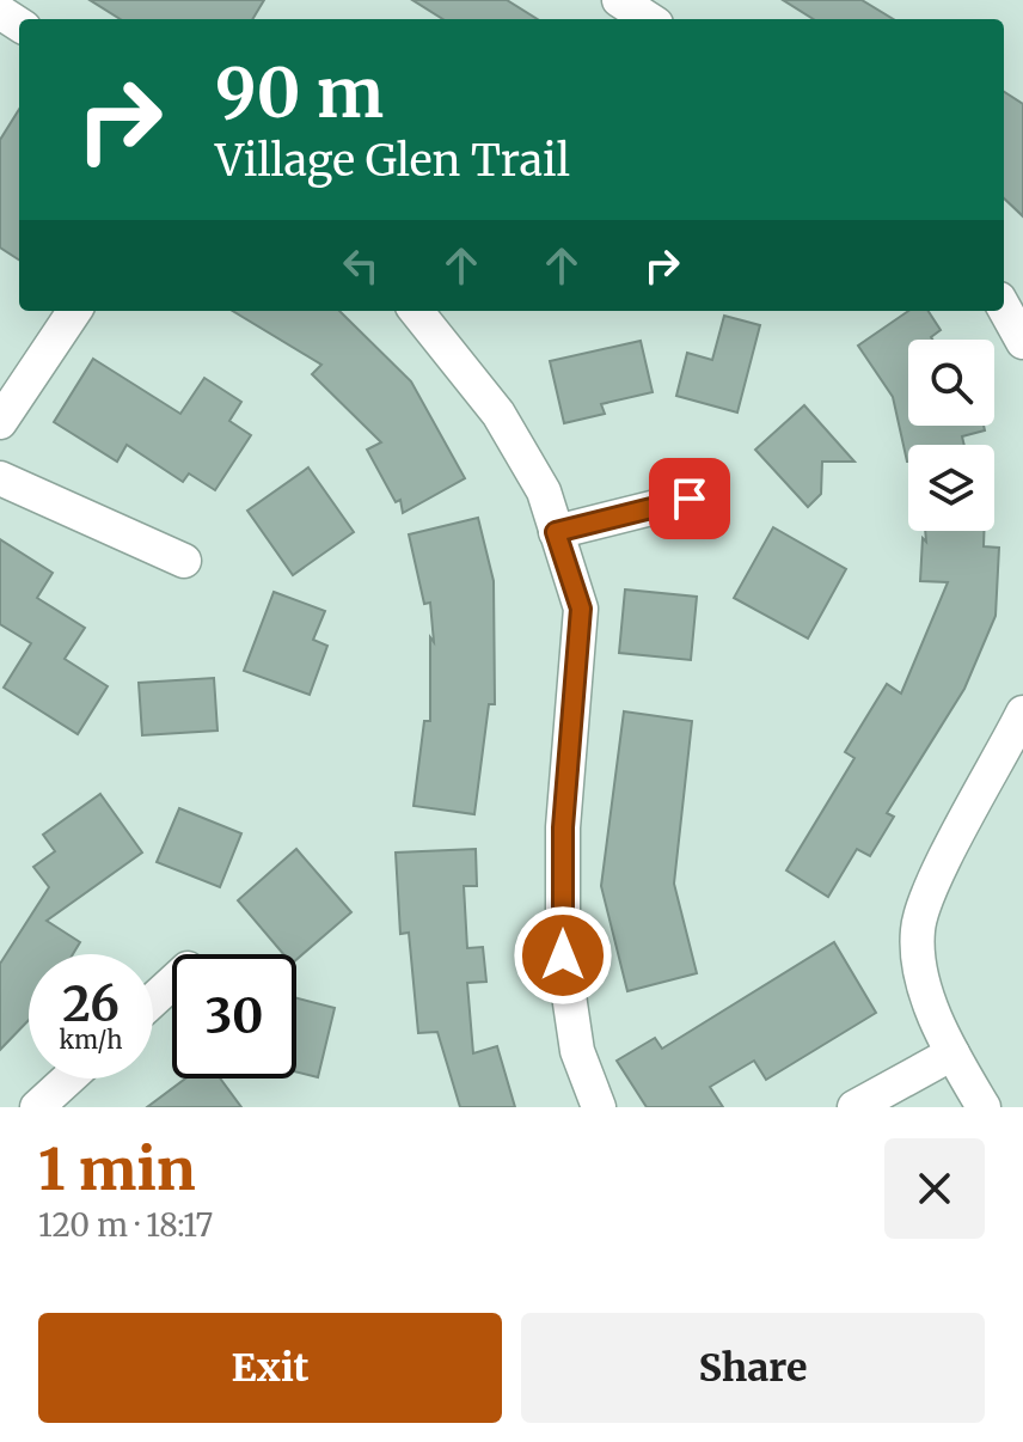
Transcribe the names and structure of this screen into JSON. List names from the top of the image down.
{
  "page": {
    "turn": ["90 m", "Village Glen Trail"],
    "speed": "26 km/h",
    "limit": "30",
    "heading": ["1 min", "120 m · 18:17"],
    "buttons": ["Exit", "Share"]
  }
}
